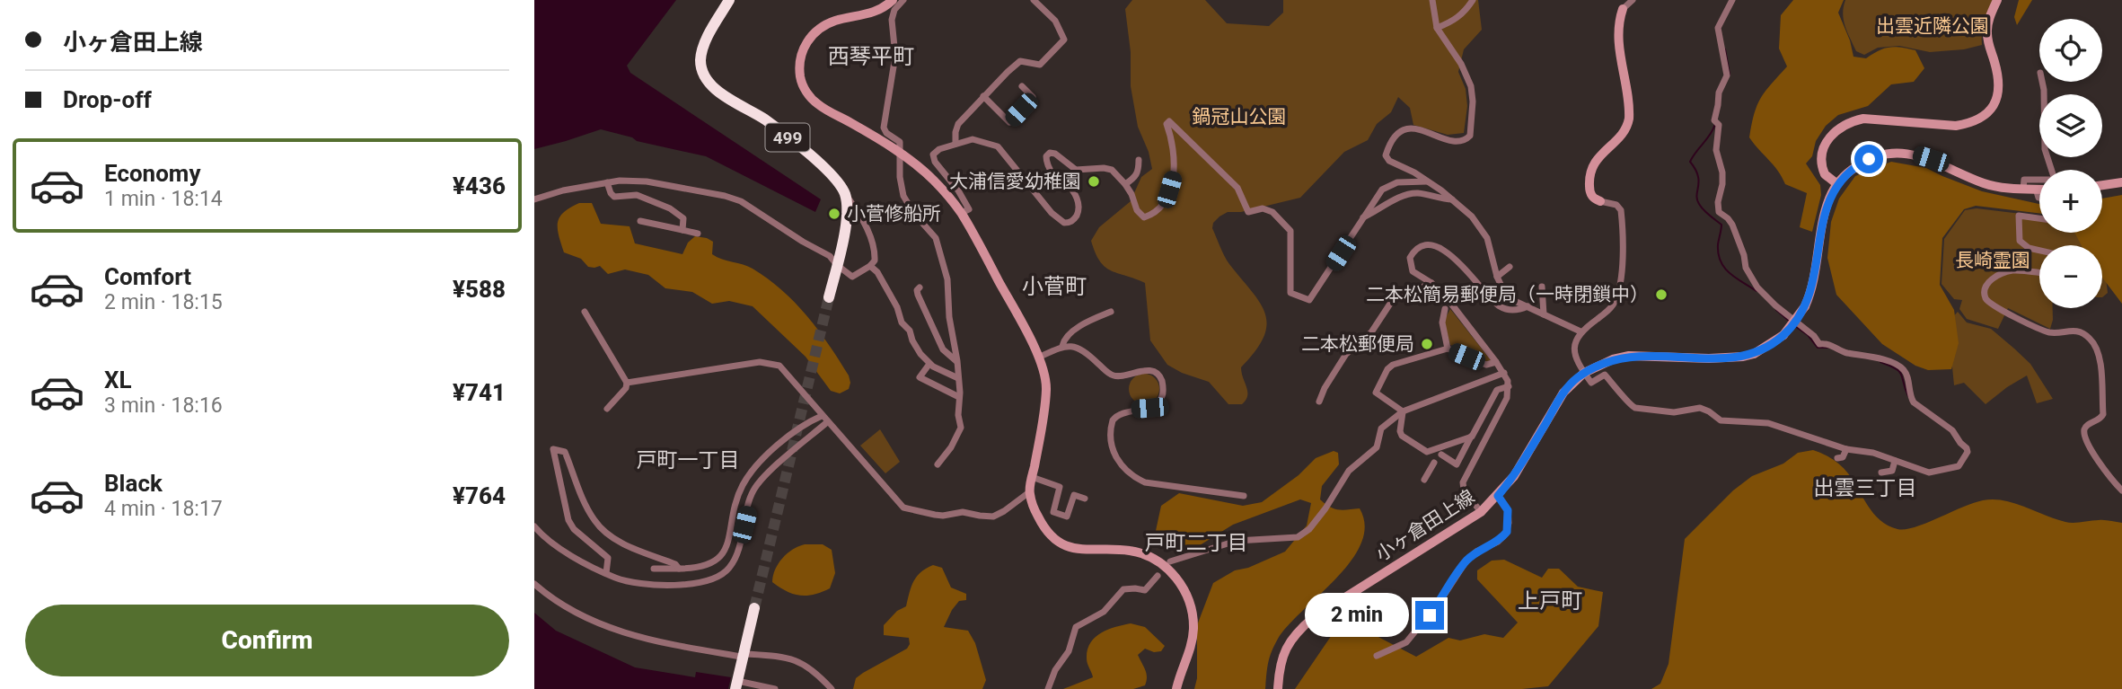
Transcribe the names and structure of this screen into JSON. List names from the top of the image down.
{
  "streets": {
    "highway": ["499"],
    "street": ["小ヶ倉田上線"]
  },
  "districts": [
    "西琴平町",
    "小菅町",
    "戸町一丁目",
    "出雲三丁目",
    "戸町二丁目",
    "上戸町"
  ],
  "parks": ["出雲近隣公園", "鍋冠山公園", "長崎霊園"],
  "places": [
    "大浦信愛幼稚園",
    "小菅修船所",
    "二本松簡易郵便局（一時閉鎖中）",
    "二本松郵便局"
  ],
  "page": {
    "banner": ["小ヶ倉田上線", "Drop-off"],
    "map_buttons": ["+", "−"],
    "list": [
      {
        "name": "Economy",
        "note": "1 min · 18:14",
        "value": "¥436"
      },
      {
        "name": "Comfort",
        "note": "2 min · 18:15",
        "value": "¥588"
      },
      {
        "name": "XL",
        "note": "3 min · 18:16",
        "value": "¥741"
      },
      {
        "name": "Black",
        "note": "4 min · 18:17",
        "value": "¥764"
      }
    ],
    "buttons": "Confirm",
    "bubble": "2 min"
  }
}
